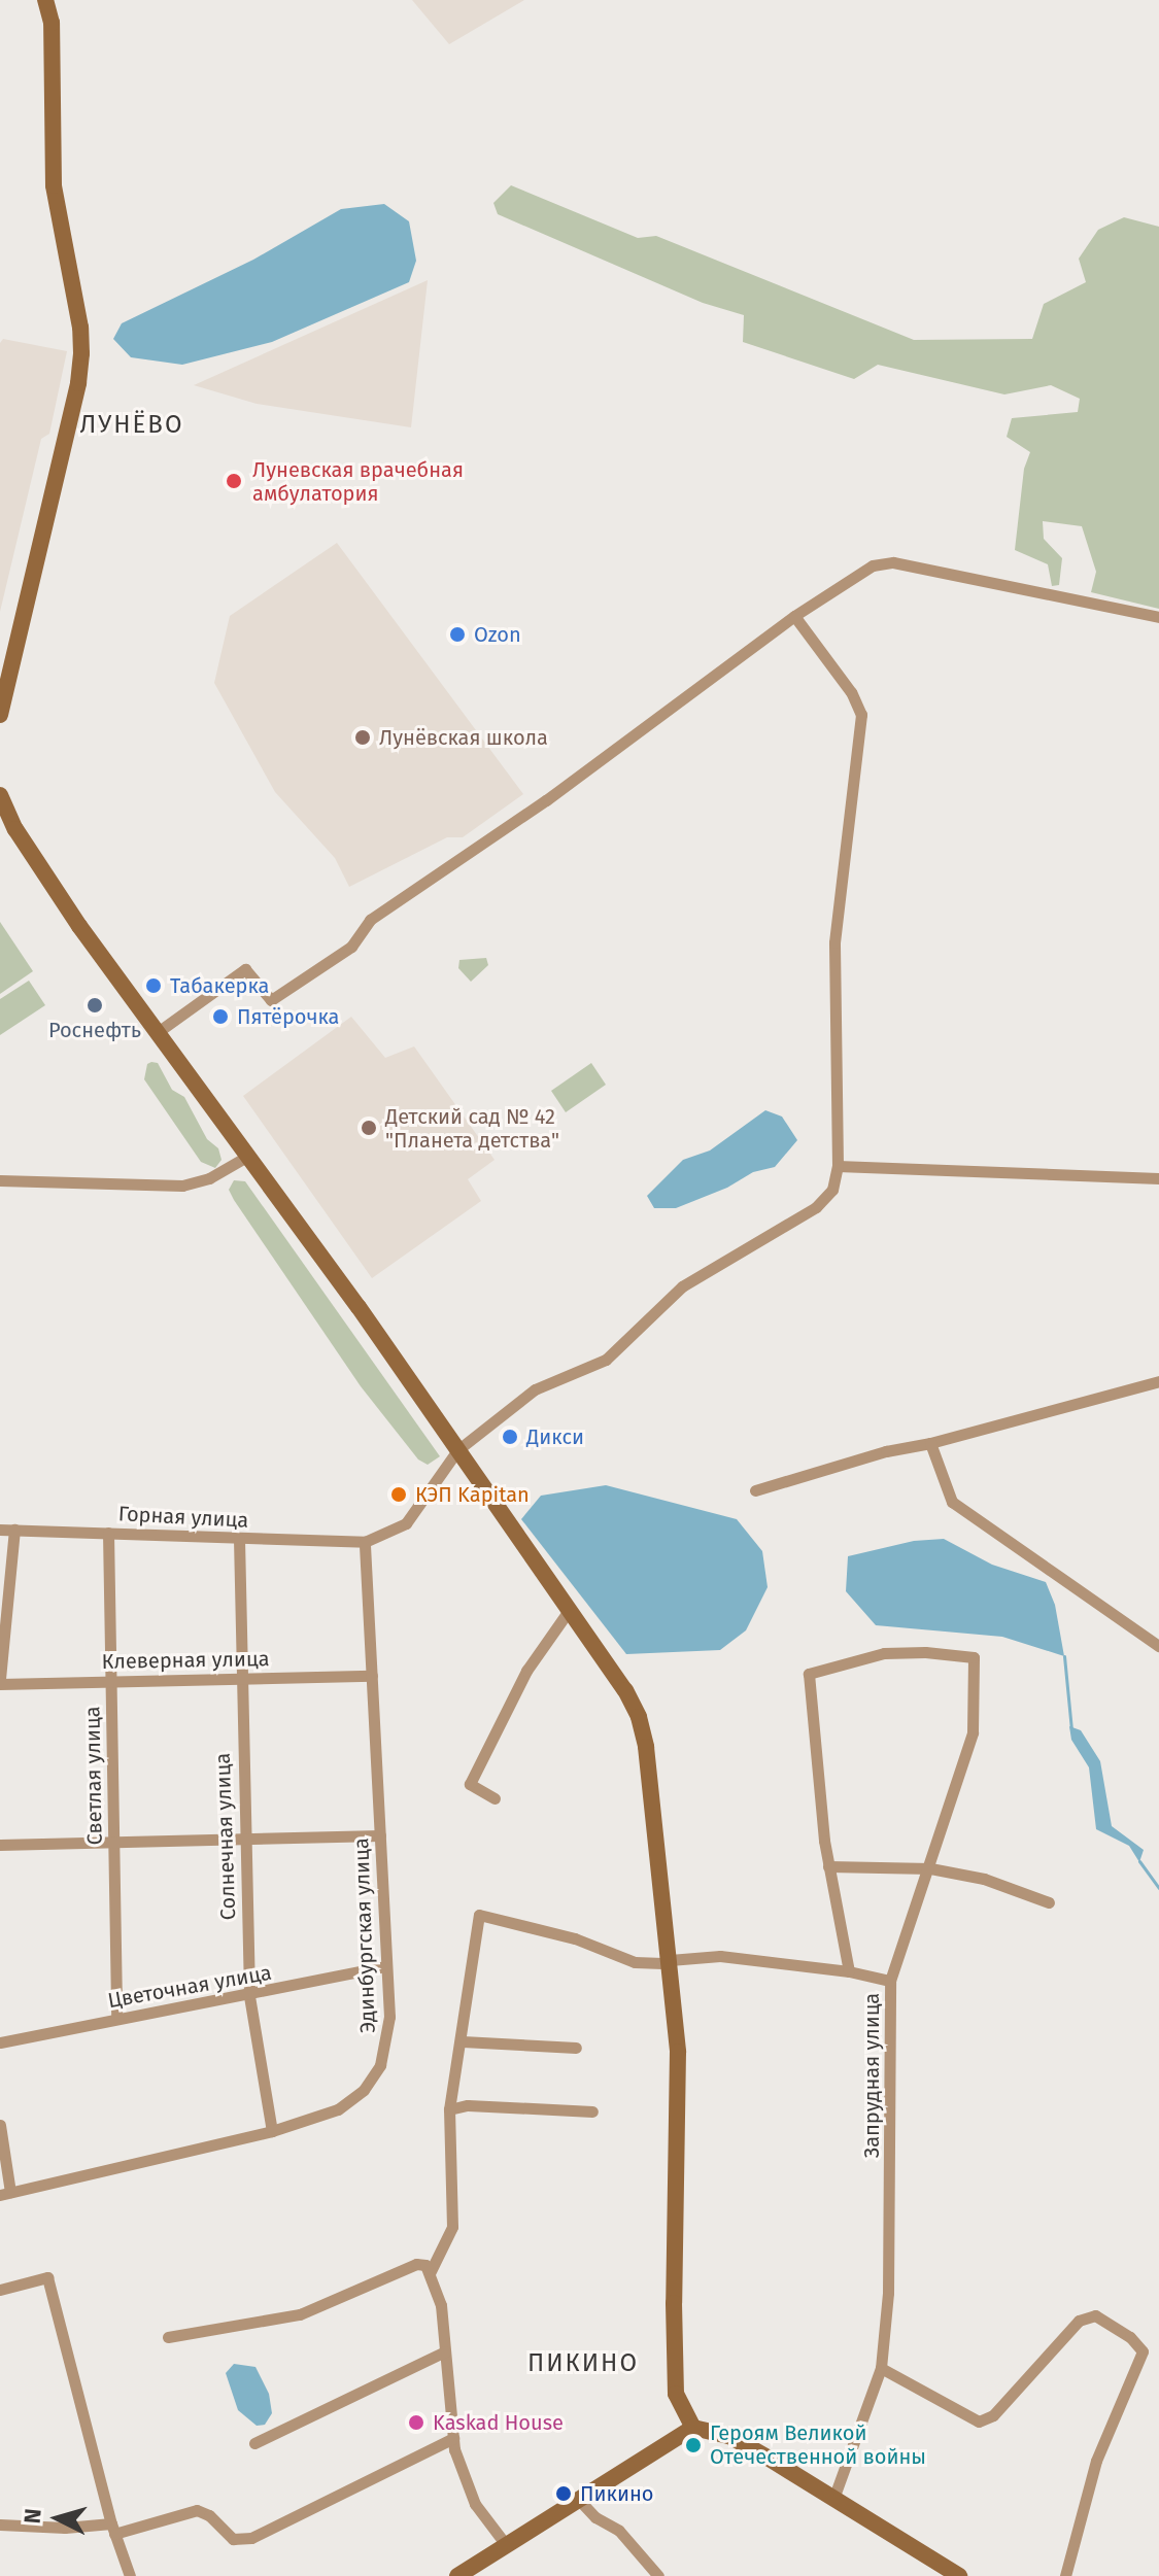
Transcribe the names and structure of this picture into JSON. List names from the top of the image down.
{
  "streets": {
    "street": [
      "Горная улица",
      "Клеверная улица",
      "Светлая улица",
      "Солнечная улица",
      "Эдинбургская улица",
      "Цветочная улица",
      "Запрудная улица"
    ]
  },
  "crossings": [
    ["Горная улица", "Светлая улица"],
    ["Горная улица", "Солнечная улица"],
    ["Горная улица", "Эдинбургская улица"],
    ["Клеверная улица", "Светлая улица"],
    ["Клеверная улица", "Солнечная улица"],
    ["Клеверная улица", "Эдинбургская улица"],
    ["Светлая улица", "Цветочная улица"],
    ["Солнечная улица", "Эдинбургская улица"],
    ["Солнечная улица", "Цветочная улица"],
    ["Эдинбургская улица", "Цветочная улица"]
  ],
  "districts": ["ЛУНЁВО", "ПИКИНО"],
  "places": [
    "Луневская врачебная амбулатория",
    "Ozon",
    "Лунёвская школа",
    "Табакерка",
    "Роснефть",
    "Пятёрочка",
    "Детский сад № 42 \"Планета детства\"",
    "Дикси",
    "КЭП Kapitan",
    "Kaskad House",
    "Героям Великой Отечественной войны",
    "Пикино"
  ],
  "north": "left"
}
